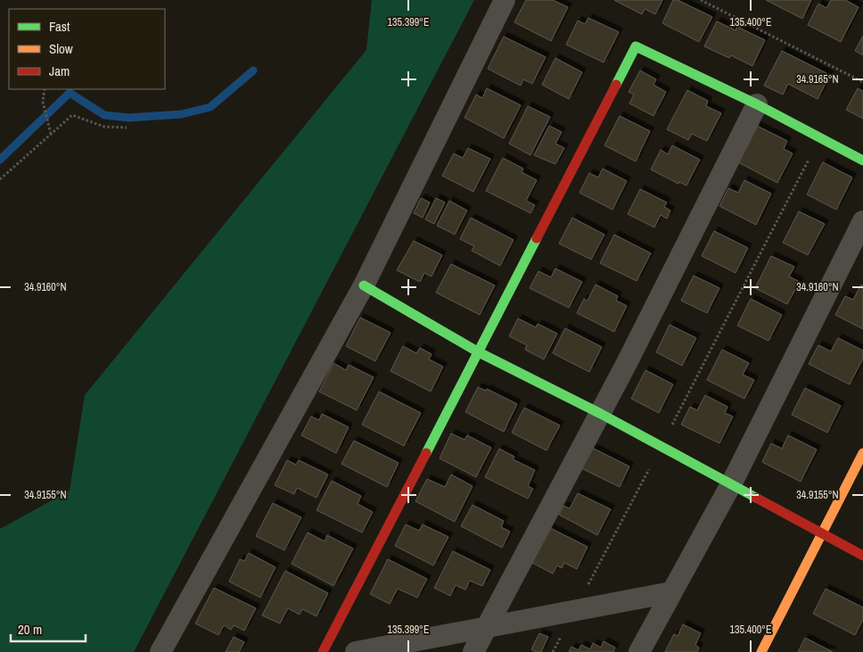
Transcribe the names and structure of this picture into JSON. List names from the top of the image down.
{
  "legend": ["Fast", "Slow", "Jam"],
  "scale_bar": "20 m",
  "coordinates": [
    "135.399°E",
    "135.400°E",
    "34.9165°N",
    "34.9160°N",
    "34.9155°N"
  ]
}
